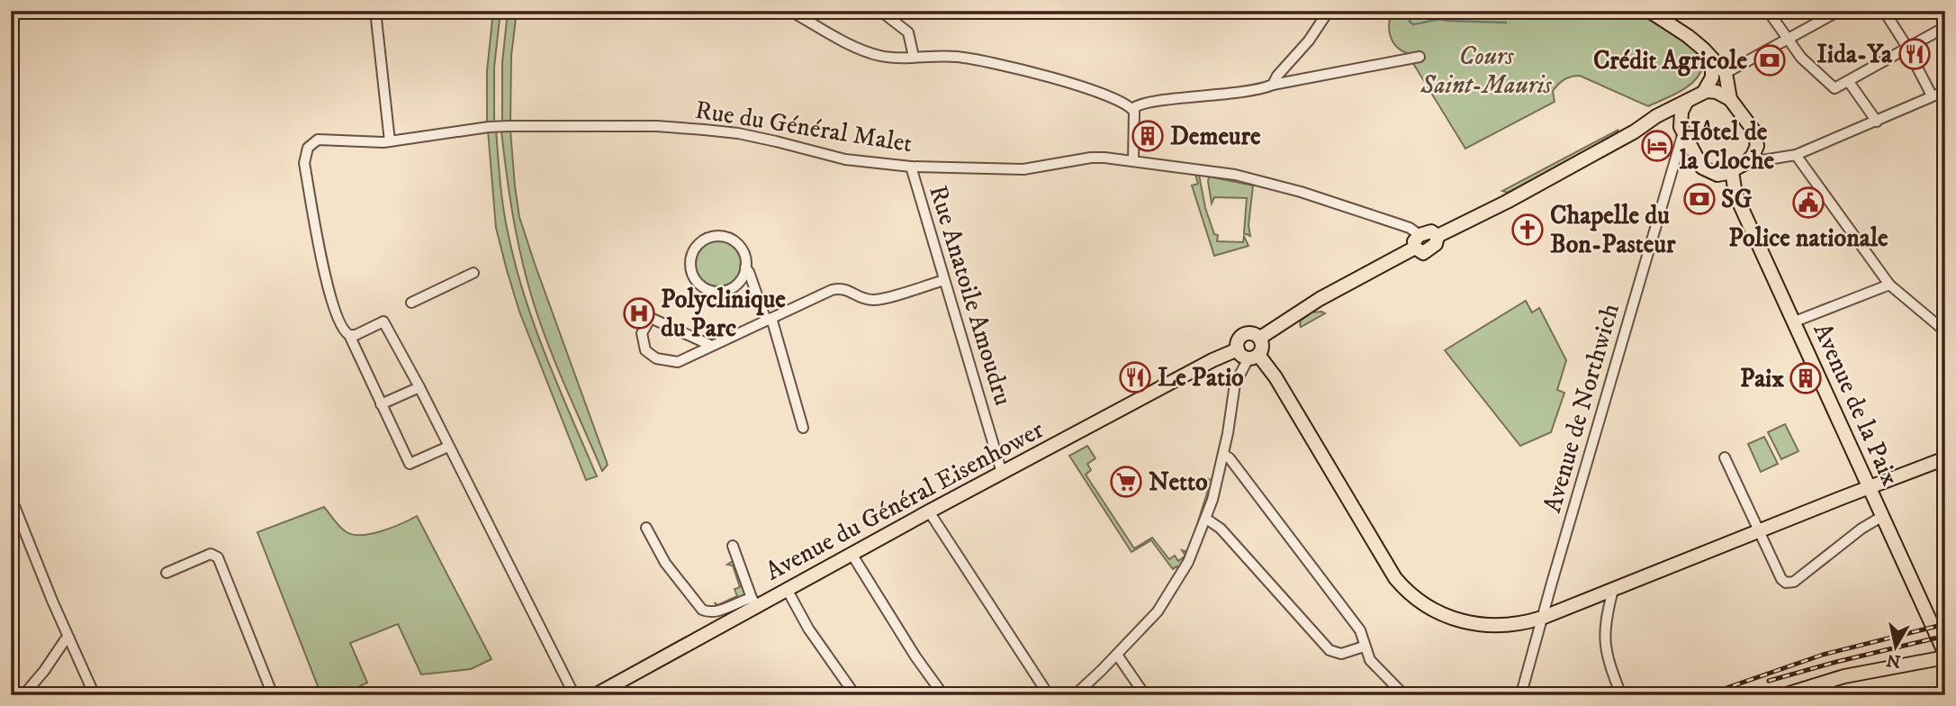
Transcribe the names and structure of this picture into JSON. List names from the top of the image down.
{
  "streets": {
    "main road": ["Avenue de la Paix", "Avenue du Général Eisenhower"],
    "street": ["Rue du Général Malet", "Rue Anatoile Amoudru", "Avenue de Northwich"]
  },
  "crossings": [
    ["Rue du Général Malet", "Rue Anatoile Amoudru"],
    ["Rue du Général Malet", "Avenue du Général Eisenhower"],
    ["Rue Anatoile Amoudru", "Avenue du Général Eisenhower"],
    ["Avenue de la Paix", "Avenue de Northwich"]
  ],
  "parks": ["Cours Saint-Mauris"],
  "places": {
    "restaurant": ["Iida-Ya", "Le Patio"],
    "bank": ["Crédit Agricole", "SG"],
    "building": ["Demeure", "Paix"],
    "hotel": ["Hôtel de la Cloche"],
    "public building": ["Police nationale"],
    "church": ["Chapelle du Bon-Pasteur"],
    "hospital": ["Polyclinique du Parc"],
    "supermarket": ["Netto"]
  },
  "north": "bottom"
}
